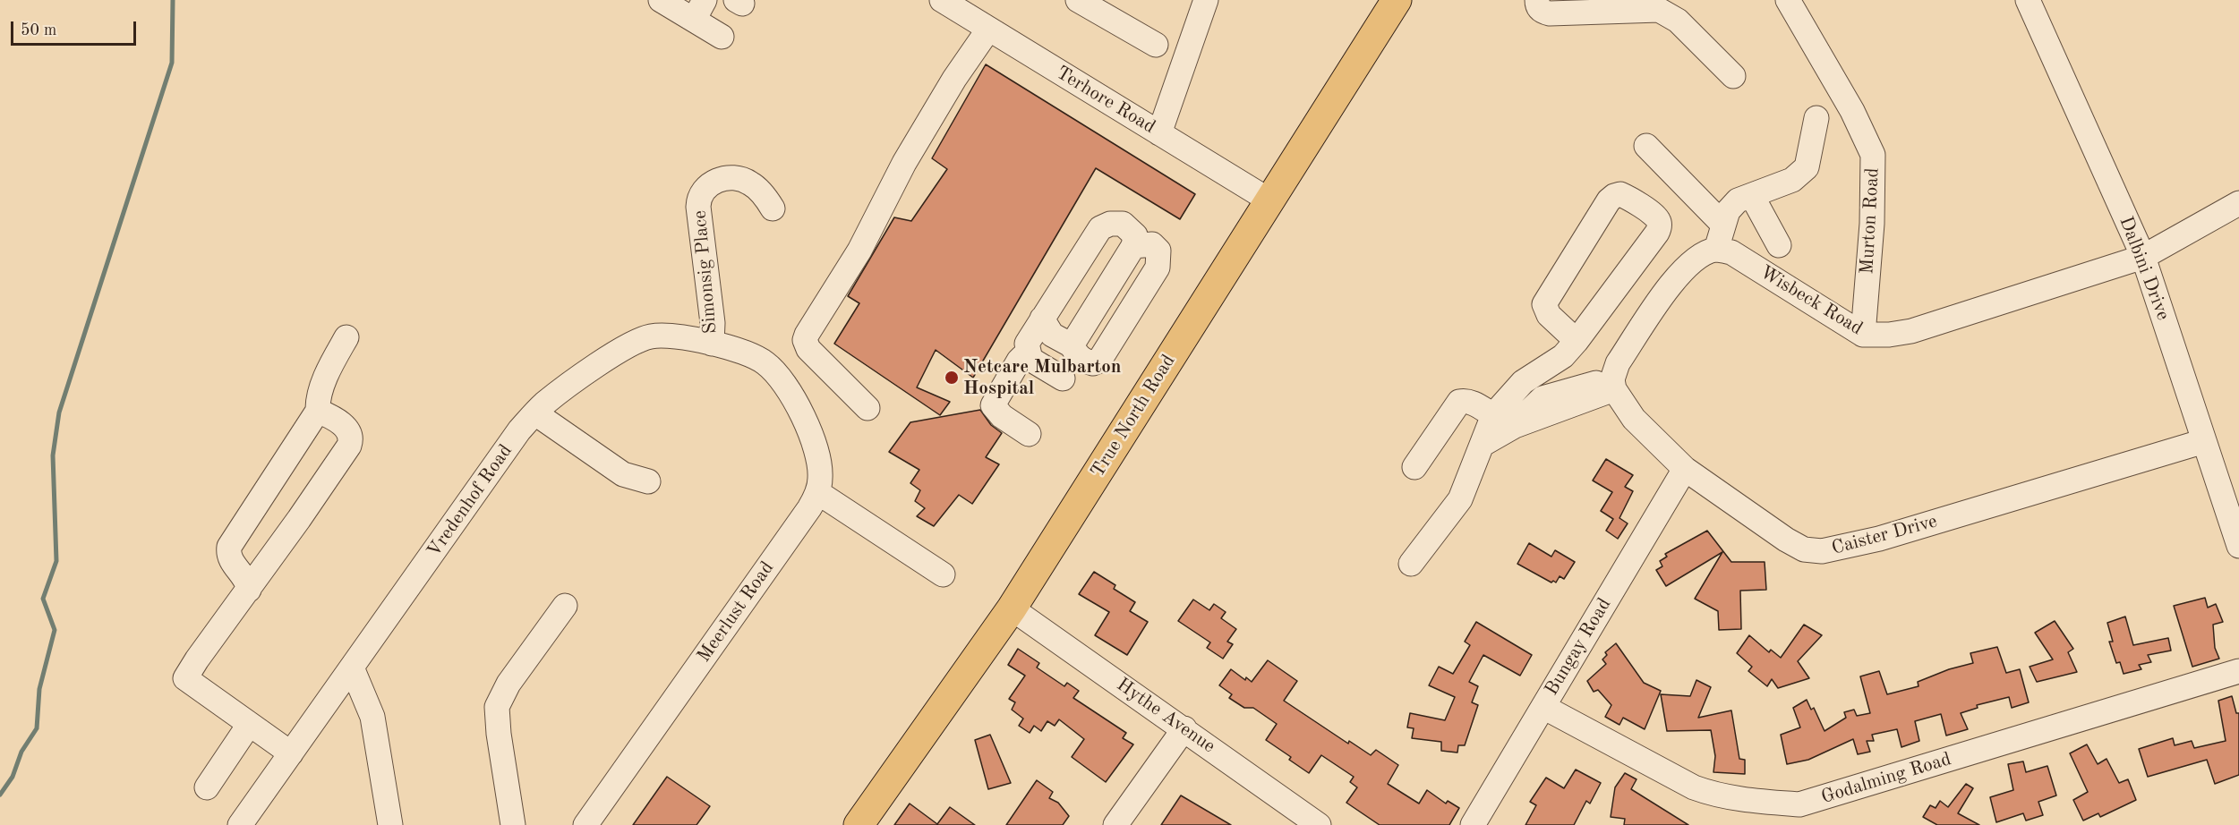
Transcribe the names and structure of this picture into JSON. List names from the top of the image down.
{
  "streets": {
    "main road": ["True North Road"],
    "street": [
      "Terhore Road",
      "Murton Road",
      "Dalbini Drive",
      "Simonsig Place",
      "Wisbeck Road",
      "Vredenhof Road",
      "Caister Drive",
      "Meerlust Road",
      "Bungay Road",
      "Hythe Avenue",
      "Godalming Road"
    ]
  },
  "crossings": [
    ["Terhore Road", "True North Road"],
    ["Murton Road", "Wisbeck Road"],
    ["Dalbini Drive", "Wisbeck Road"],
    ["Dalbini Drive", "Caister Drive"],
    ["Simonsig Place", "Vredenhof Road"],
    ["True North Road", "Hythe Avenue"],
    ["Vredenhof Road", "Meerlust Road"],
    ["Caister Drive", "Bungay Road"],
    ["Bungay Road", "Godalming Road"]
  ],
  "places": ["Netcare Mulbarton Hospital"],
  "scale_bar": "50 m"
}
